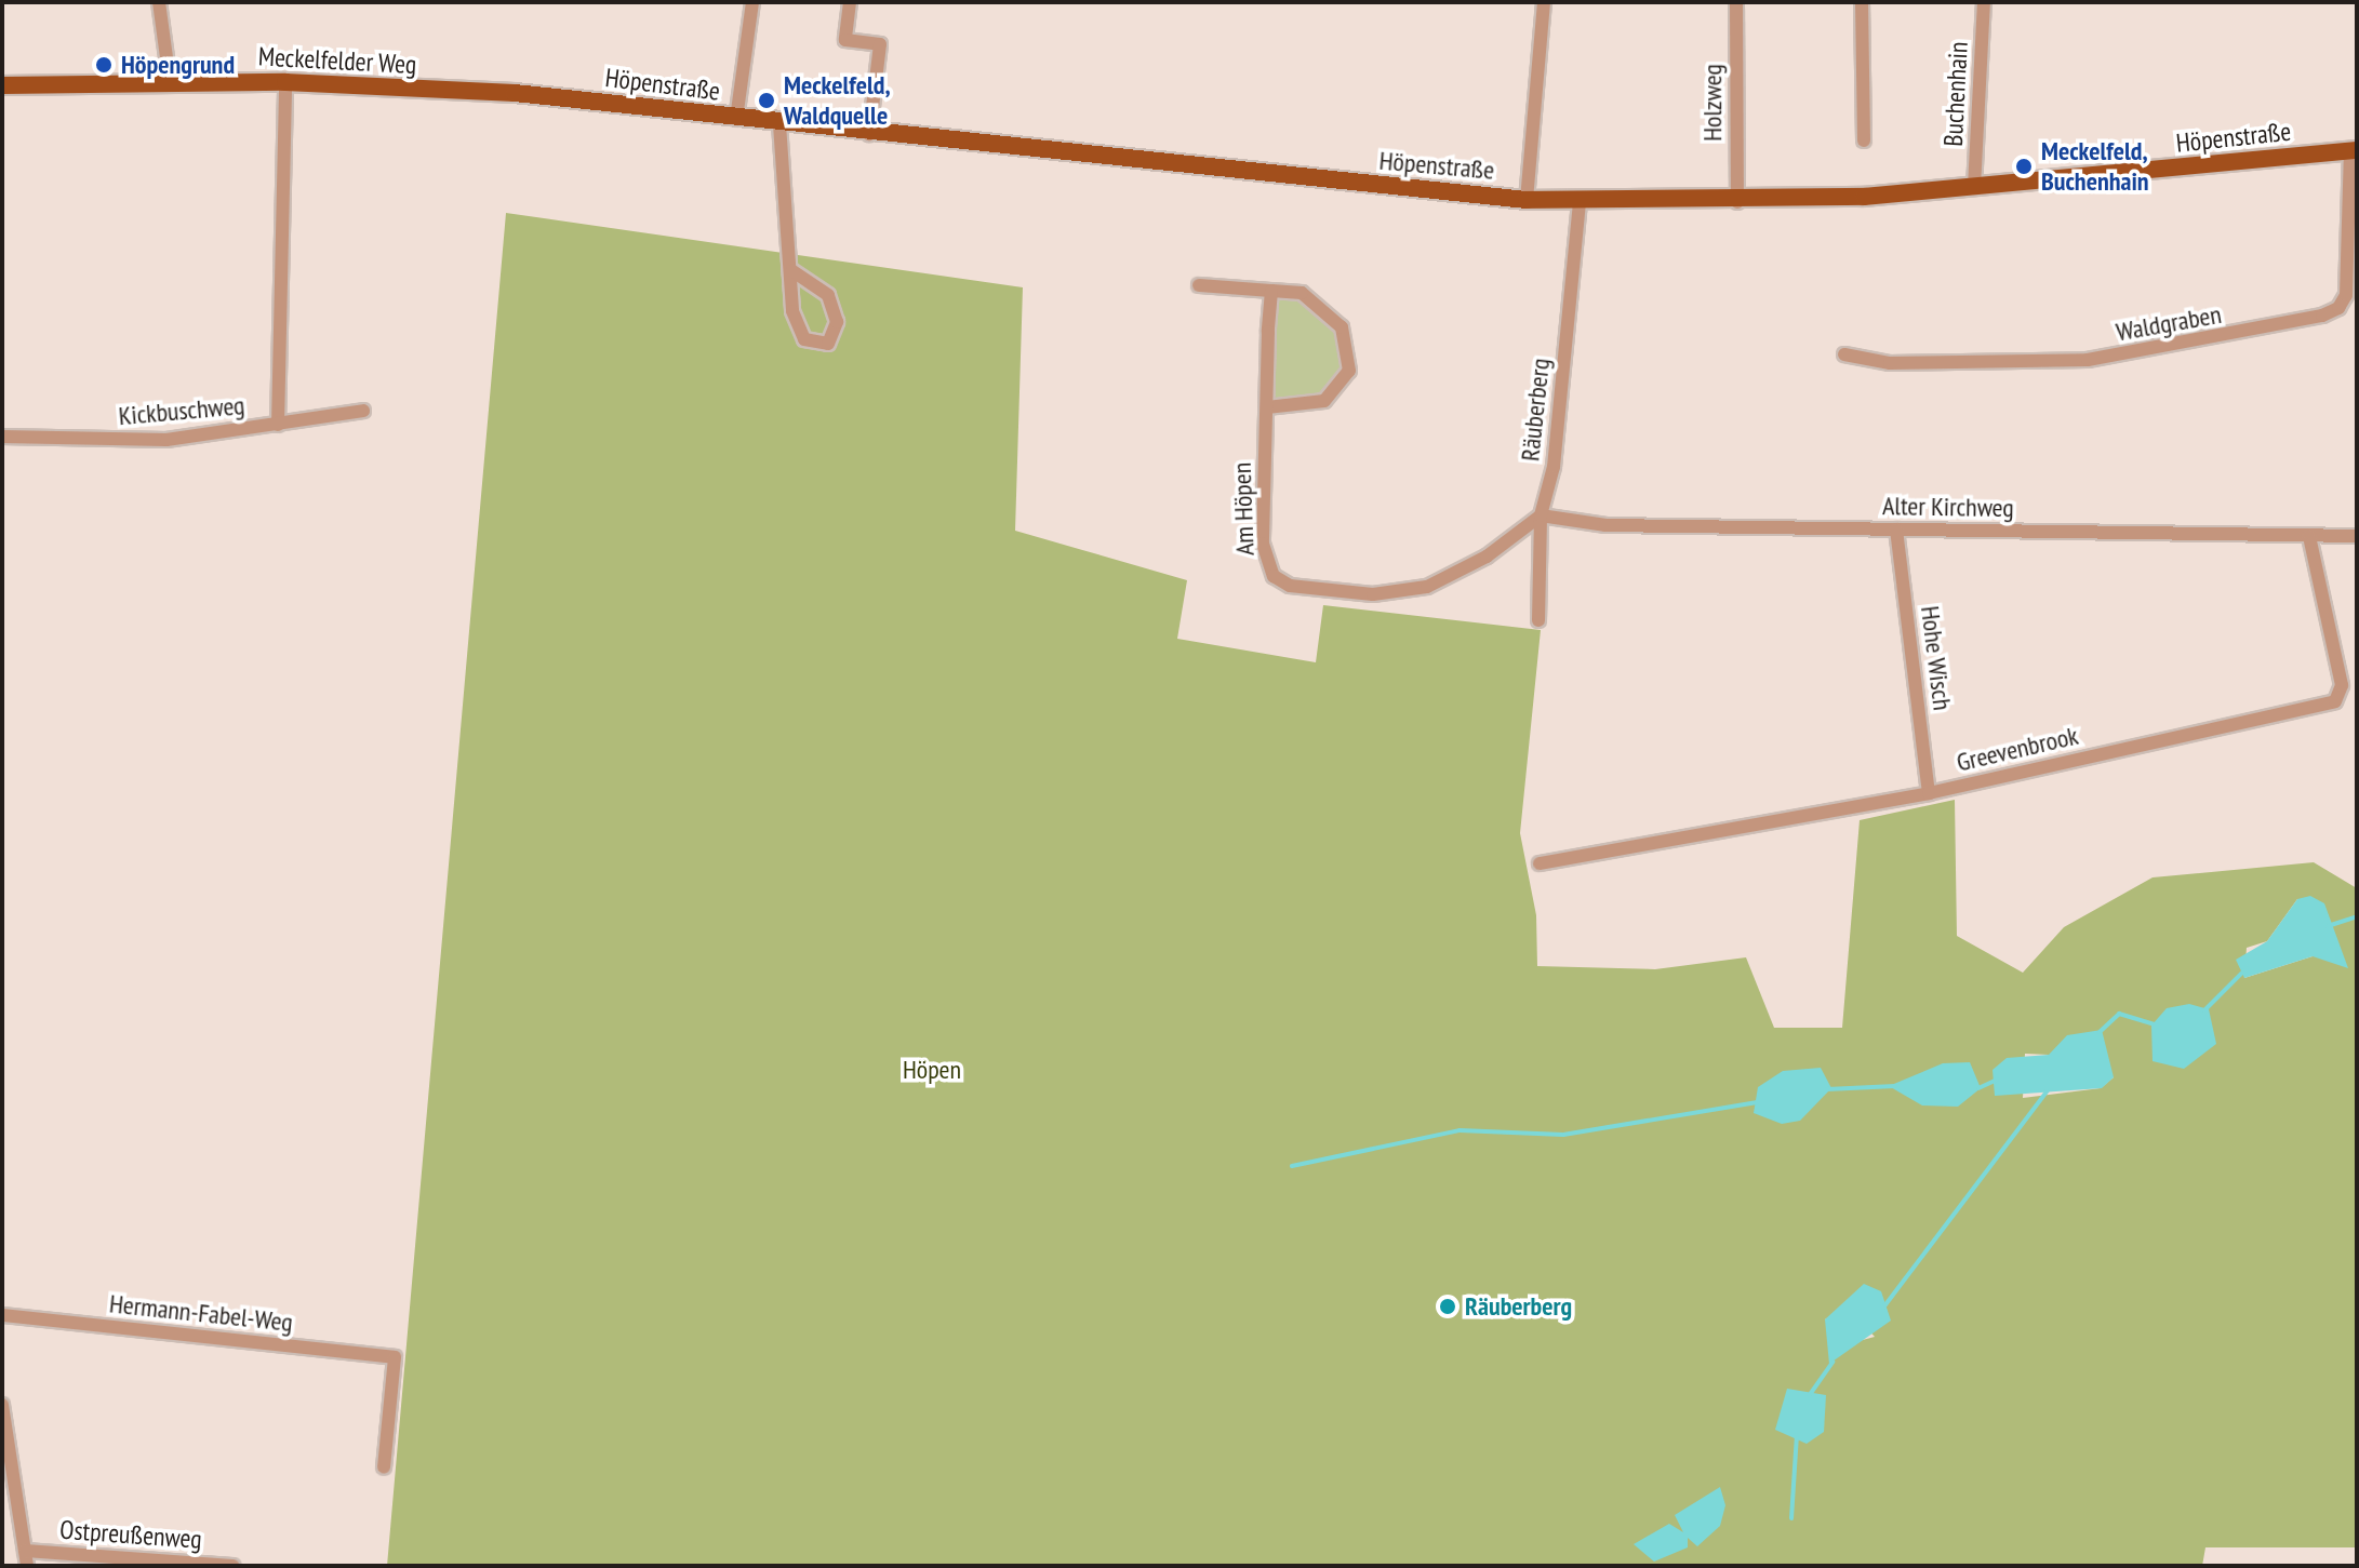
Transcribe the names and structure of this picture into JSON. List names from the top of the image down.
{
  "streets": {
    "main road": ["Meckelfelder Weg", "Höpenstraße"],
    "street": [
      "Buchenhain",
      "Holzweg",
      "Waldgraben",
      "Räuberberg",
      "Kickbuschweg",
      "Alter Kirchweg",
      "Am Höpen",
      "Hohe Wisch",
      "Greevenbrook",
      "Hermann-Fabel-Weg",
      "Ostpreußenweg"
    ]
  },
  "crossings": [
    ["Meckelfelder Weg", "Höpenstraße"],
    ["Höpenstraße", "Buchenhain"],
    ["Höpenstraße", "Holzweg"],
    ["Höpenstraße", "Waldgraben"],
    ["Höpenstraße", "Räuberberg"],
    ["Räuberberg", "Alter Kirchweg"],
    ["Räuberberg", "Am Höpen"],
    ["Alter Kirchweg", "Am Höpen"],
    ["Alter Kirchweg", "Hohe Wisch"],
    ["Alter Kirchweg", "Greevenbrook"],
    ["Hohe Wisch", "Greevenbrook"]
  ],
  "parks": ["Höpen"],
  "places": [
    "Höpengrund",
    "Meckelfeld, Waldquelle",
    "Meckelfeld, Buchenhain",
    "Räuberberg"
  ]
}
